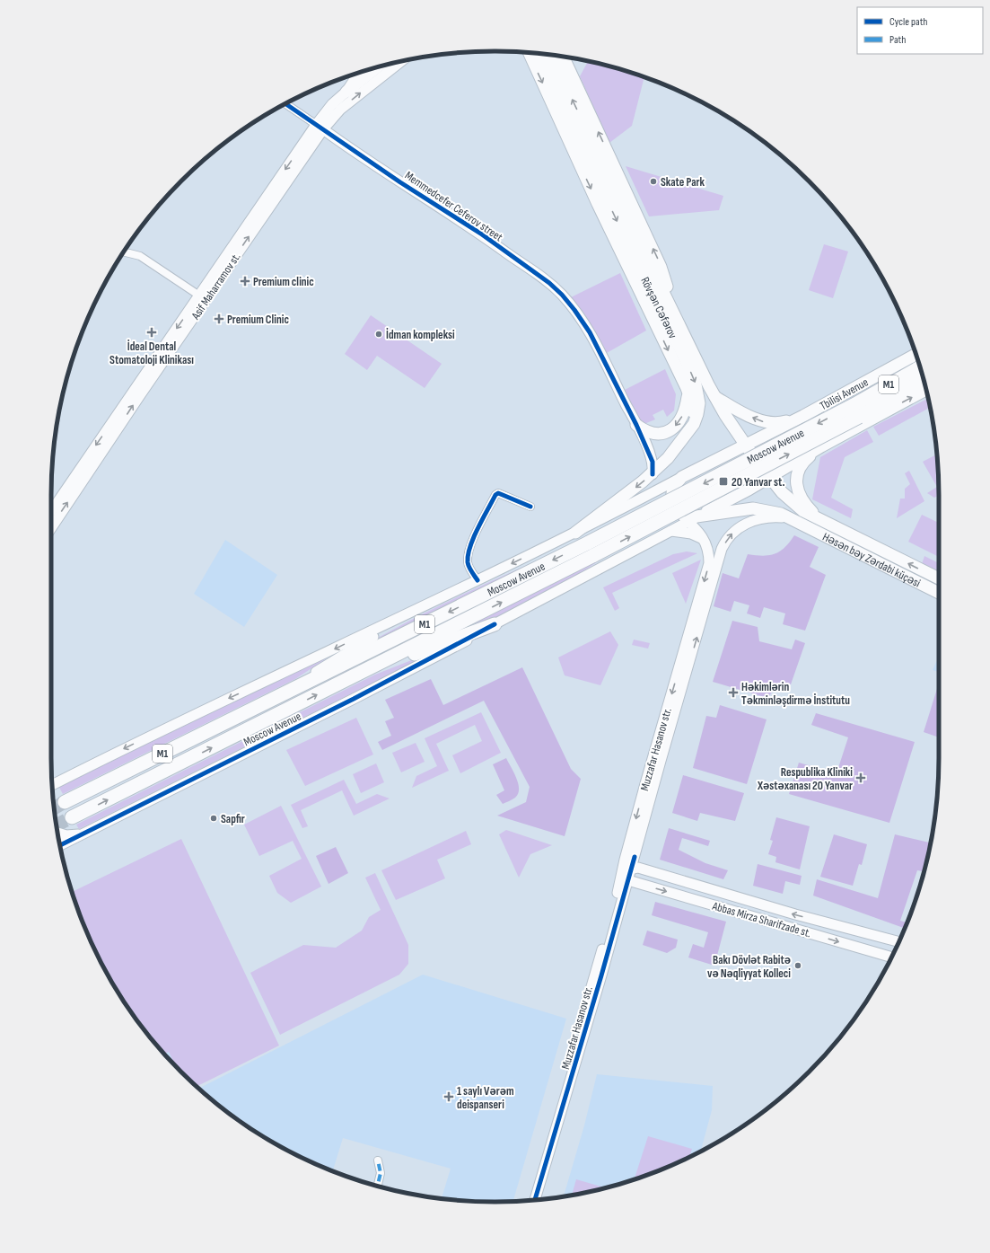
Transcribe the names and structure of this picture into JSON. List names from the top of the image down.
{
  "streets": {
    "highway": ["M1", "Moscow Avenue"],
    "main road": [
      "Memmedcefer Cefеrov street",
      "Asif Maharramov st.",
      "Rövşən Cəfərov",
      "Tbilisi Avenue",
      "Həsən bəy Zərdabi küçəsi",
      "Muzzafar Hasanov str.",
      "Abbas Mirza Sharifzade st."
    ]
  },
  "crossings": [
    ["Memmedcefer Cefеrov street", "Asif Maharramov st."],
    ["Memmedcefer Cefеrov street", "Rövşən Cəfərov"],
    ["Rövşən Cəfərov", "Moscow Avenue"],
    ["Rövşən Cəfərov", "Həsən bəy Zərdabi küçəsi"],
    ["Moscow Avenue", "Həsən bəy Zərdabi küçəsi"],
    ["Həsən bəy Zərdabi küçəsi", "Muzzafar Hasanov str."],
    ["Muzzafar Hasanov str.", "Abbas Mirza Sharifzade st."]
  ],
  "places": {
    "other": [
      "Skate Park",
      "İdman kompleksi",
      "Sapfir",
      "Bakı Dövlət Rabitə və Nəqliyyat Kolleci"
    ],
    "health": [
      "Premium clinic",
      "Premium Clinic",
      "İdeal Dental Stomatoloji Klinikası",
      "Həkimlərin Təkminləşdirmə İnstitutu",
      "Respublika Kliniki Xəstəxanası 20 Yanvar",
      "1 saylı Vərəm deispanseri"
    ],
    "transit": ["20 Yanvar st."]
  },
  "legend": ["Cycle path", "Path"]
}
